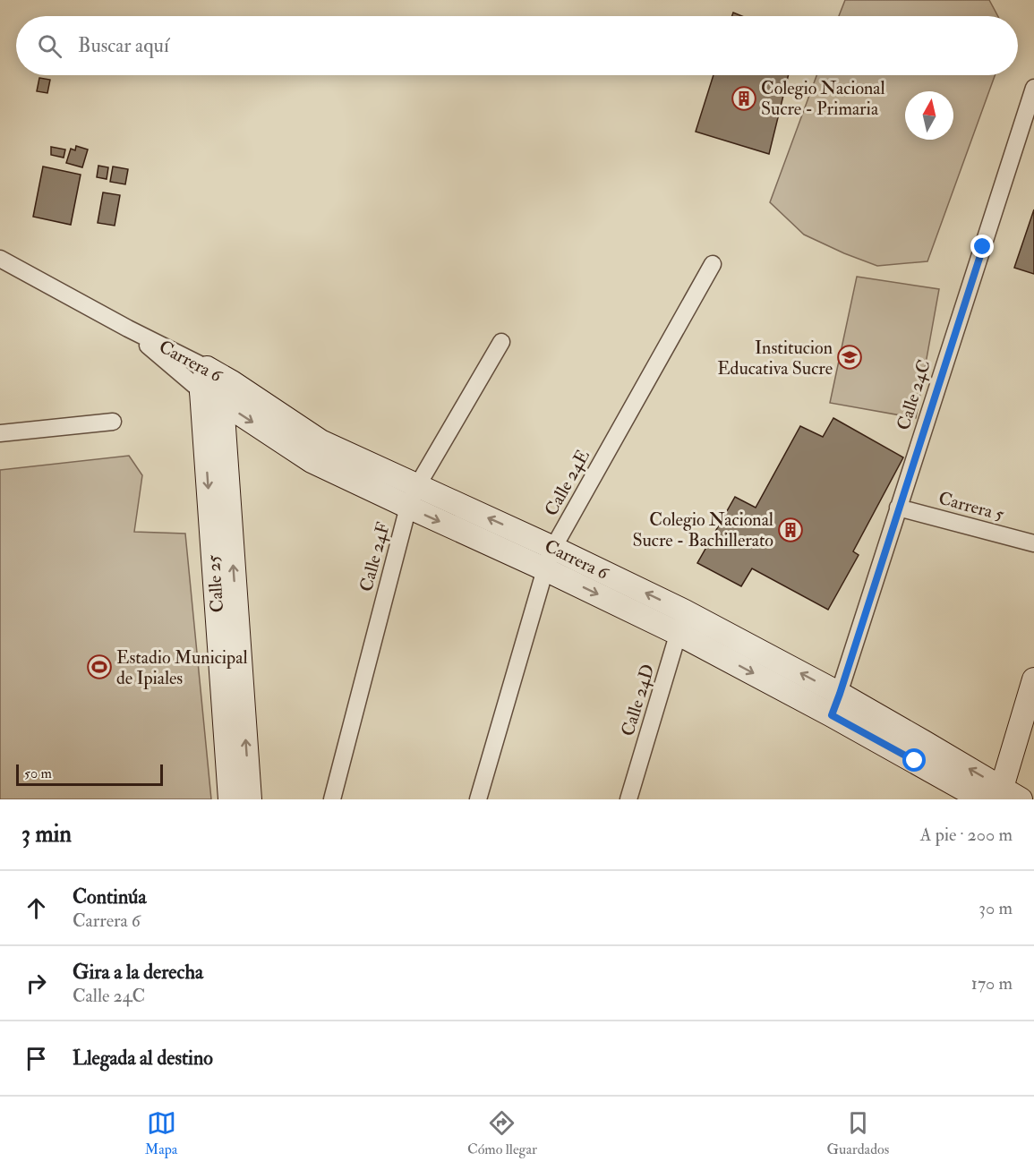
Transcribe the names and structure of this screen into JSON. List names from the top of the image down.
{
  "streets": {
    "street": [
      "Carrera 6",
      "Calle 24C",
      "Calle 24E",
      "Carrera 5",
      "Calle 24F",
      "Calle 25",
      "Calle 24D"
    ]
  },
  "crossings": [
    ["Carrera 6", "Calle 24C"],
    ["Carrera 6", "Calle 24E"],
    ["Carrera 6", "Calle 24F"],
    ["Carrera 6", "Calle 25"],
    ["Carrera 6", "Calle 24D"],
    ["Calle 24C", "Carrera 5"]
  ],
  "places": {
    "building": ["Colegio Nacional Sucre - Primaria", "Colegio Nacional Sucre - Bachillerato"],
    "school or university": ["Institucion Educativa Sucre"],
    "sports": ["Estadio Municipal de Ipiales"]
  },
  "scale_bar": "50 m",
  "north": "top",
  "page": {
    "search": "Buscar aquí",
    "scale": "50 m",
    "heading": ["3 min", "A pie · 200 m"],
    "list": [
      ["Continúa", "Carrera 6", "30 m"],
      ["Gira a la derecha", "Calle 24C", "170 m"],
      "Llegada al destino"
    ],
    "nav": ["Mapa", "Cómo llegar", "Guardados"]
  }
}
